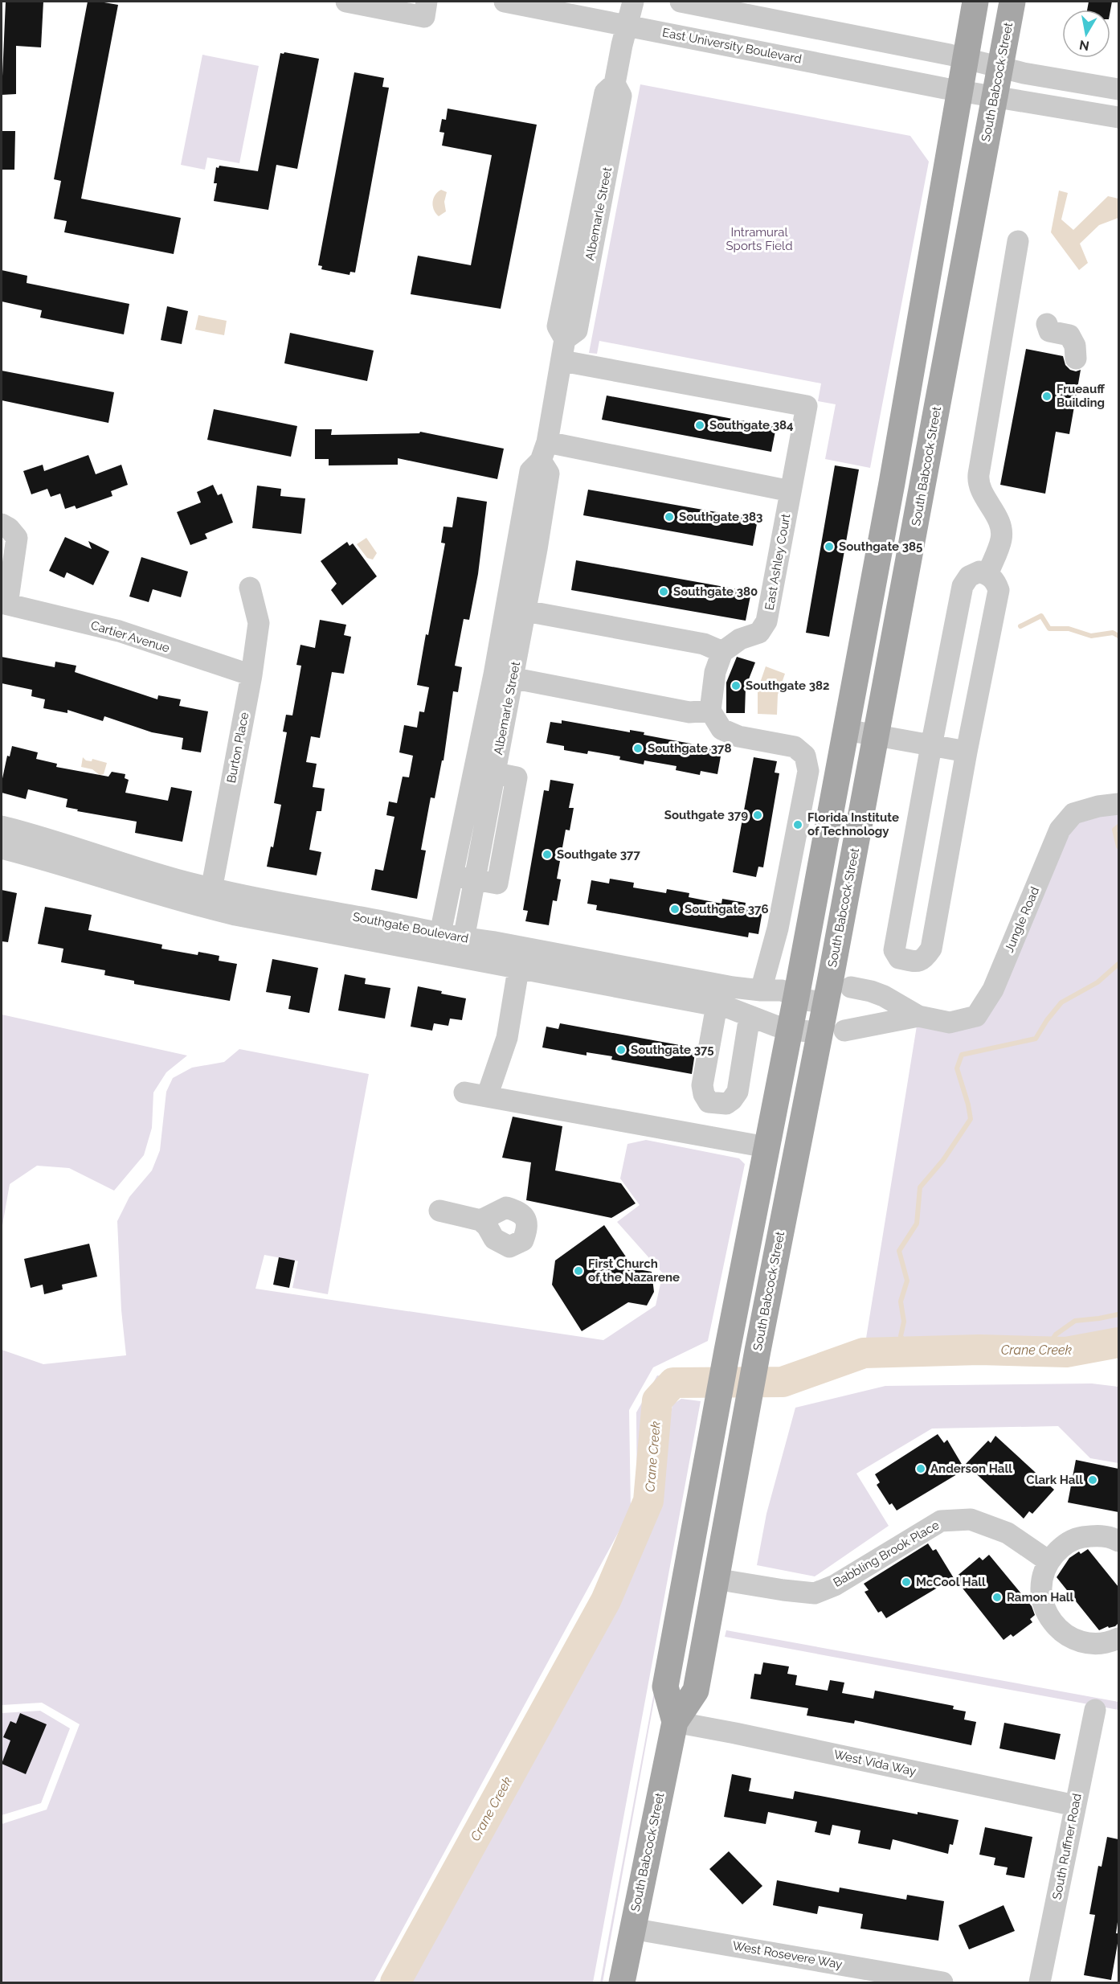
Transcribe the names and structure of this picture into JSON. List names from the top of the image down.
{
  "streets": {
    "main road": ["South Babcock Street"],
    "street": [
      "East University Boulevard",
      "Albemarle Street",
      "East Ashley Court",
      "Cartier Avenue",
      "Burton Place",
      "Jungle Road",
      "Southgate Boulevard",
      "Babbling Brook Place",
      "West Vida Way",
      "South Ruffner Road",
      "West Rosevere Way"
    ]
  },
  "crossings": [
    ["East University Boulevard", "South Babcock Street"],
    ["East University Boulevard", "Albemarle Street"],
    ["South Babcock Street", "Southgate Boulevard"],
    ["South Babcock Street", "Babbling Brook Place"],
    ["South Babcock Street", "West Vida Way"],
    ["South Babcock Street", "West Rosevere Way"],
    ["Albemarle Street", "East Ashley Court"],
    ["Albemarle Street", "Southgate Boulevard"],
    ["Cartier Avenue", "Burton Place"],
    ["Burton Place", "Southgate Boulevard"],
    ["Jungle Road", "Southgate Boulevard"],
    ["West Vida Way", "South Ruffner Road"]
  ],
  "water": ["Crane Creek"],
  "parks": ["Intramural Sports Field"],
  "places": [
    "Frueauff Building",
    "Southgate 384",
    "Southgate 383",
    "Southgate 385",
    "Southgate 380",
    "Southgate 382",
    "Southgate 378",
    "Southgate 379",
    "Florida Institute of Technology",
    "Southgate 377",
    "Southgate 376",
    "Southgate 375",
    "First Church of the Nazarene",
    "Anderson Hall",
    "Clark Hall",
    "McCool Hall",
    "Ramon Hall"
  ],
  "north": "bottom"
}
